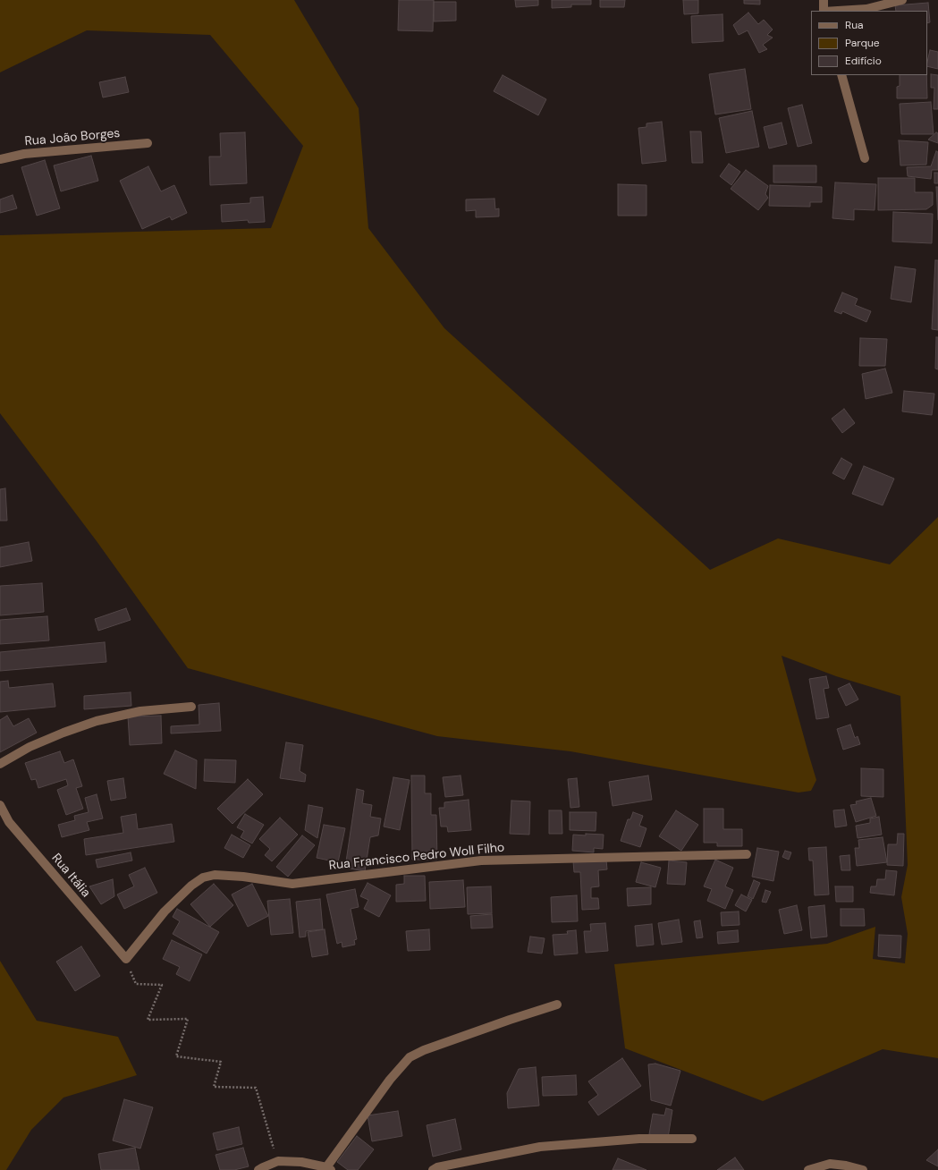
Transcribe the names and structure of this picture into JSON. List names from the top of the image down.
{
  "streets": {
    "street": ["Rua João Borges", "Rua Francisco Pedro Woll Filho", "Rua Itália"]
  },
  "crossings": [
    ["Rua Francisco Pedro Woll Filho", "Rua Itália"]
  ],
  "legend": ["Rua", "Parque", "Edifício"]
}
